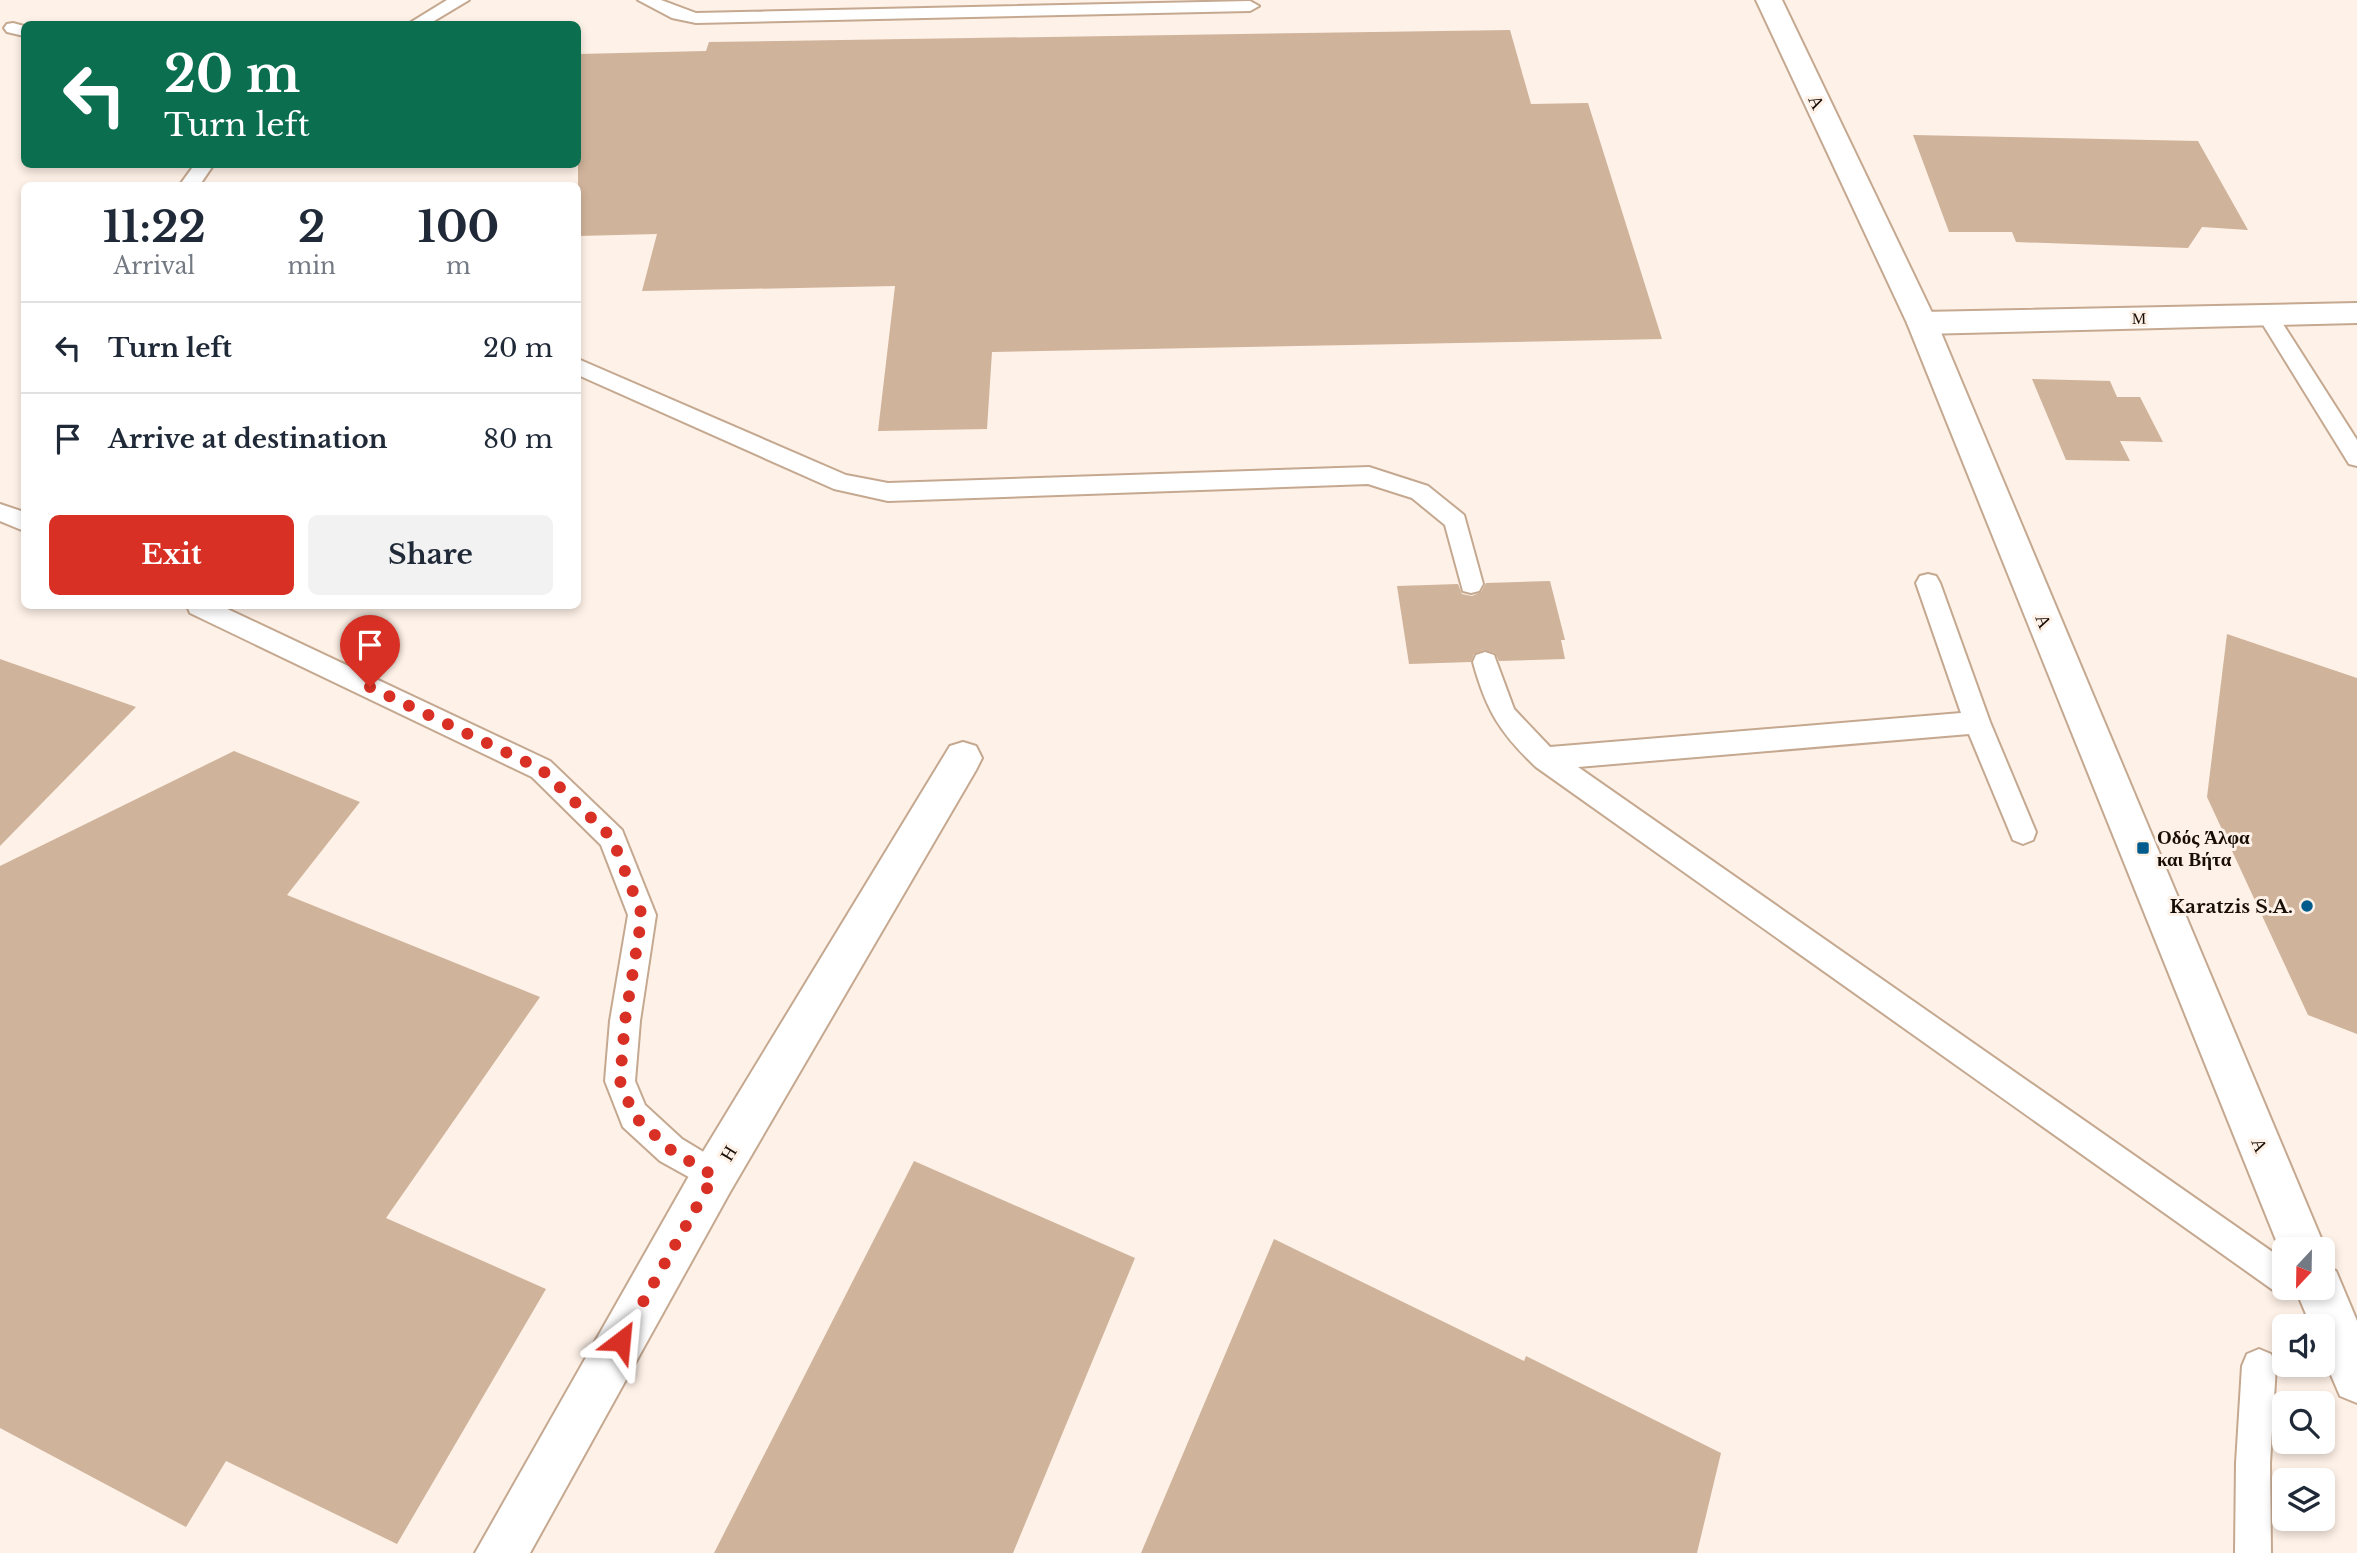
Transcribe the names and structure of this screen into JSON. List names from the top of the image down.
{
  "streets": {
    "street": ["Α", "Μ", "Η"]
  },
  "crossings": [
    ["Α", "Μ"]
  ],
  "places": {
    "transit": ["Οδός Άλφα και Βήτα"],
    "other": ["Karatzis S.A."]
  },
  "north": "bottom",
  "page": {
    "turn": ["20 m", "Turn left"],
    "eta": [
      "11:22",
      "Arrival",
      "2",
      "min",
      "100",
      "m"
    ],
    "list": [
      {
        "name": "Turn left",
        "value": "20 m"
      },
      {
        "name": "Arrive at destination",
        "value": "80 m"
      }
    ],
    "buttons": ["Exit", "Share"]
  }
}
